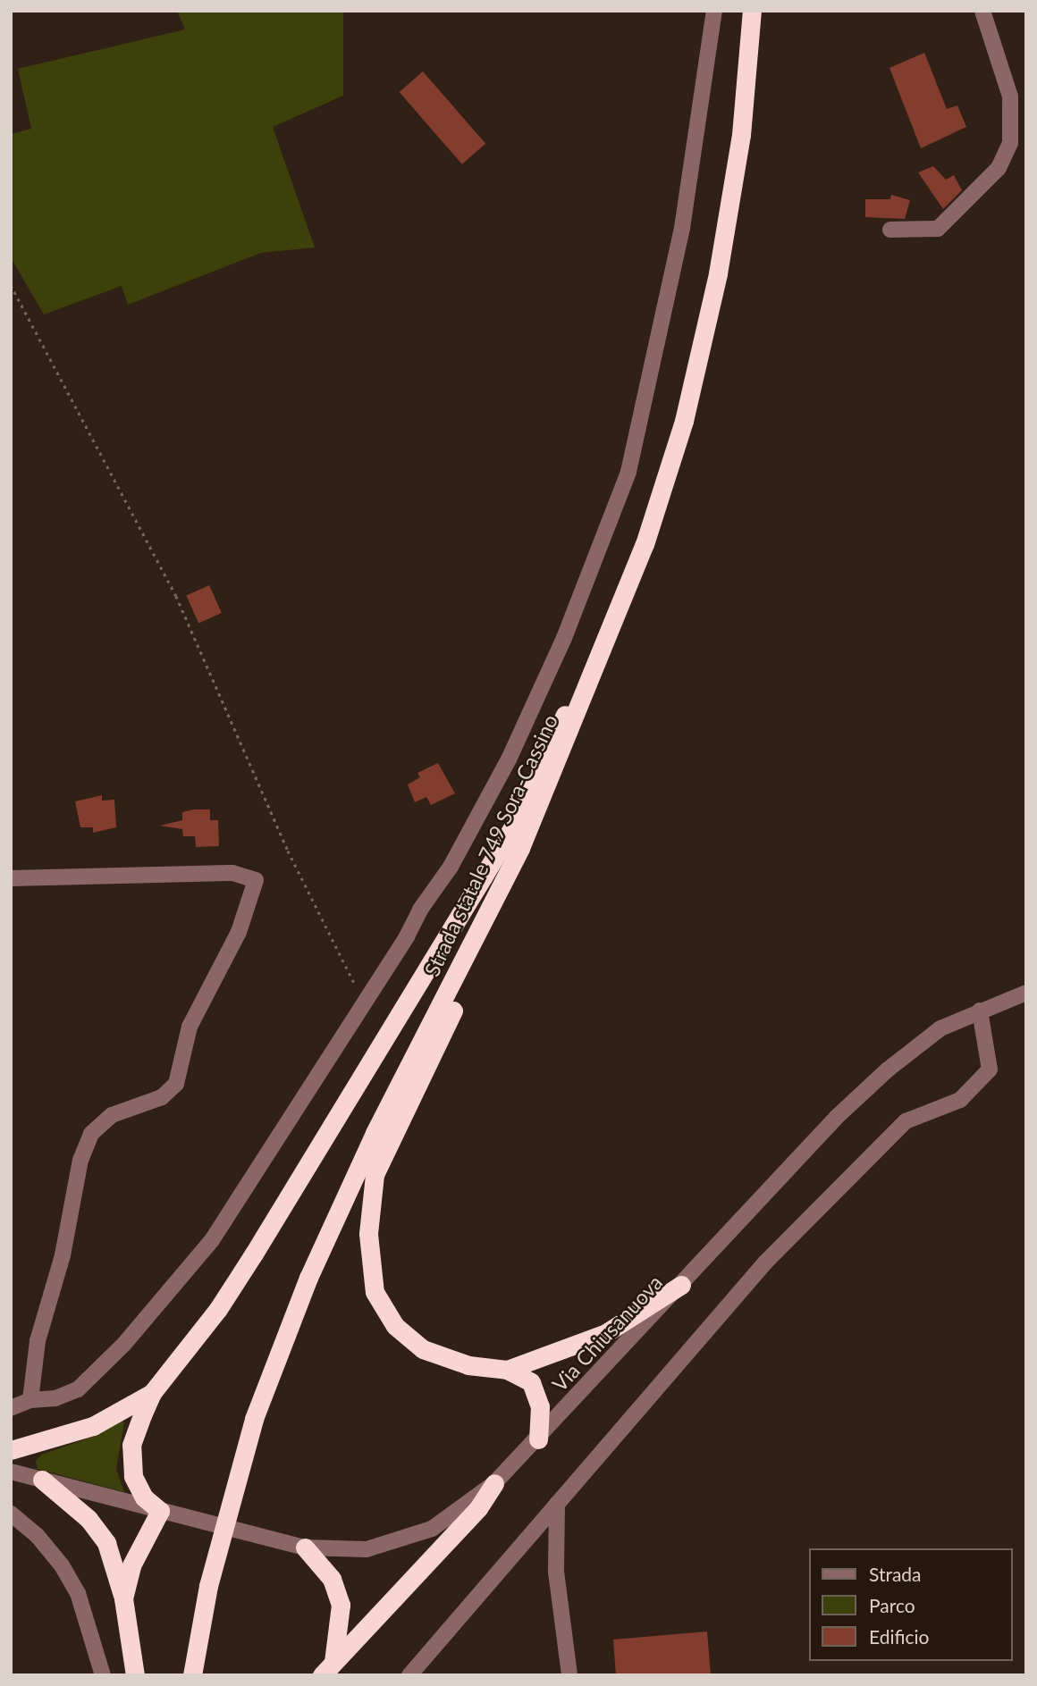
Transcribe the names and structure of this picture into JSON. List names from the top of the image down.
{
  "streets": {
    "highway": ["Strada statale 749 Sora-Cassino"],
    "street": ["Via Chiusanuova"]
  },
  "legend": ["Strada", "Parco", "Edificio"]
}
